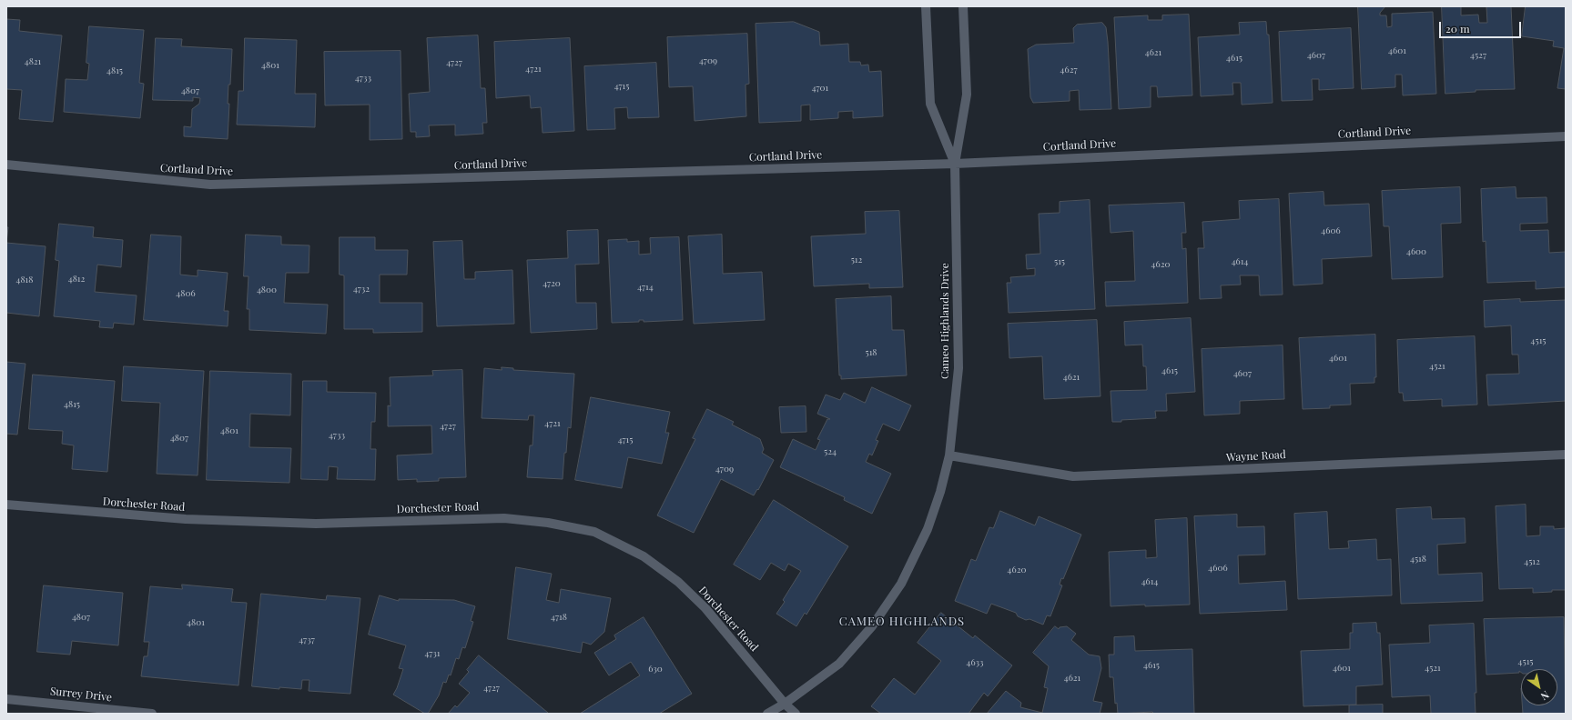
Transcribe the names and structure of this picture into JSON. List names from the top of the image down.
{
  "streets": {
    "street": [
      "Cortland Drive",
      "Cameo Highlands Drive",
      "Wayne Road",
      "Dorchester Road",
      "Surrey Drive"
    ]
  },
  "crossings": [
    ["Cortland Drive", "Cameo Highlands Drive"],
    ["Cameo Highlands Drive", "Wayne Road"],
    ["Cameo Highlands Drive", "Dorchester Road"]
  ],
  "districts": ["CAMEO HIGHLANDS"],
  "house_numbers": [
    "4601",
    "4621",
    "4607",
    "4527",
    "4615",
    "4709",
    "4821",
    "4727",
    "4801",
    "4721",
    "4627",
    "4815",
    "4733",
    "4715",
    "4701",
    "4807",
    "4606",
    "4600",
    "512",
    "515",
    "4614",
    "4620",
    "4812",
    "4818",
    "4720",
    "4714",
    "4732",
    "4800",
    "4806",
    "4515",
    "518",
    "4601",
    "4521",
    "4615",
    "4607",
    "4621",
    "4815",
    "4721",
    "4727",
    "4801",
    "4733",
    "4807",
    "4715",
    "524",
    "4709",
    "4518",
    "4512",
    "4606",
    "4620",
    "4614",
    "4807",
    "4718",
    "4801",
    "4737",
    "4731",
    "4515",
    "4633",
    "4615",
    "4601",
    "4521",
    "630",
    "4621",
    "4727"
  ],
  "scale_bar": "20 m",
  "north": "bottom right"
}
